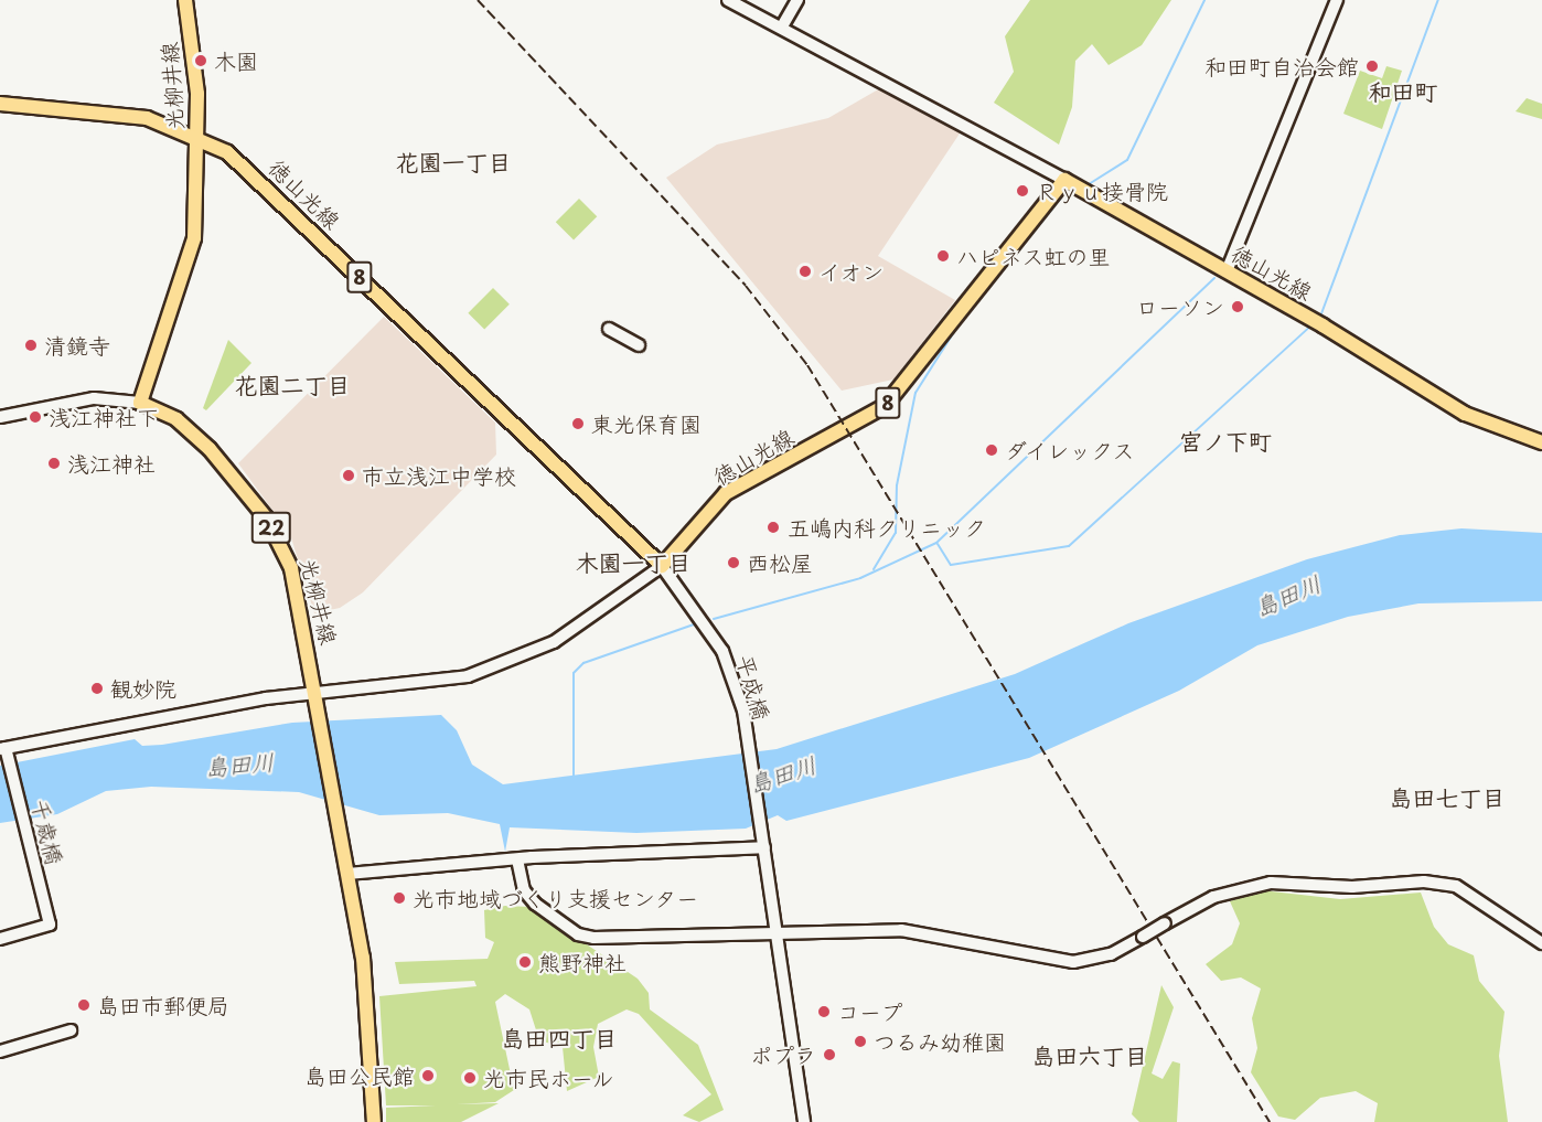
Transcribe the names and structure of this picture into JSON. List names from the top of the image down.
{
  "streets": {
    "main road": [
      "光柳井線",
      "徳山光線",
      "8",
      "22"
    ],
    "street": ["平成橋", "千歳橋"]
  },
  "crossings": [
    ["光柳井線", "徳山光線"],
    ["徳山光線", "平成橋"]
  ],
  "districts": [
    "和田町",
    "花園一丁目",
    "花園二丁目",
    "宮ノ下町",
    "木園一丁目",
    "島田七丁目",
    "島田四丁目",
    "島田六丁目"
  ],
  "water": ["島田川"],
  "places": [
    "木園",
    "和田町自治会館",
    "Ｒｙｕ接骨院",
    "ハピネス虹の里",
    "イオン",
    "ローソン",
    "清鏡寺",
    "浅江神社下",
    "東光保育園",
    "ダイレックス",
    "浅江神社",
    "市立浅江中学校",
    "五嶋内科クリニック",
    "西松屋",
    "観妙院",
    "光市地域づくり支援センター",
    "熊野神社",
    "島田市郵便局",
    "コープ",
    "つるみ幼稚園",
    "ポプラ",
    "島田公民館",
    "光市民ホール"
  ]
}
